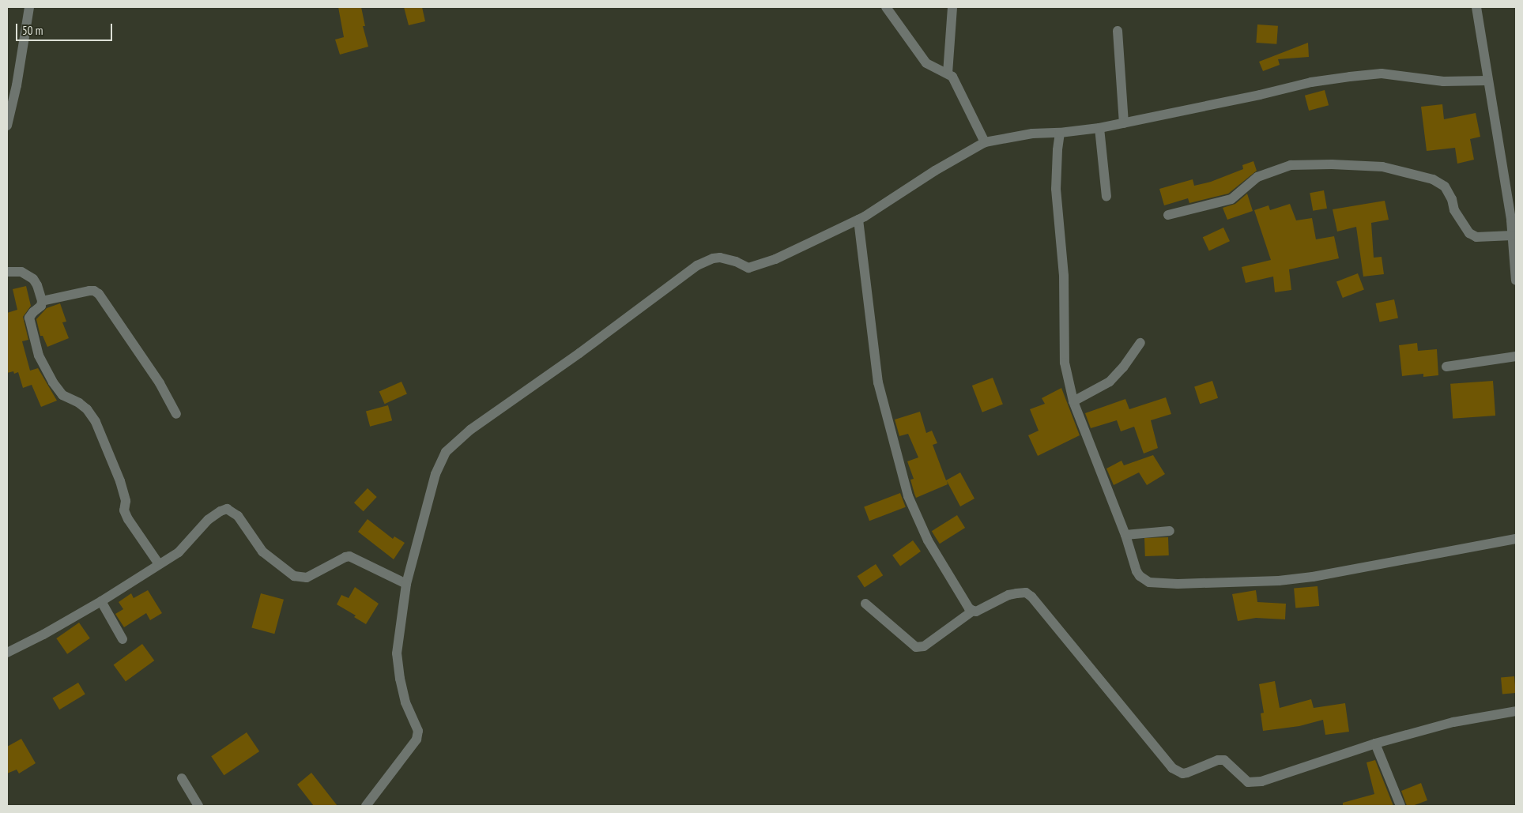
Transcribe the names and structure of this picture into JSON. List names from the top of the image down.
{
  "scale_bar": "50 m"
}
